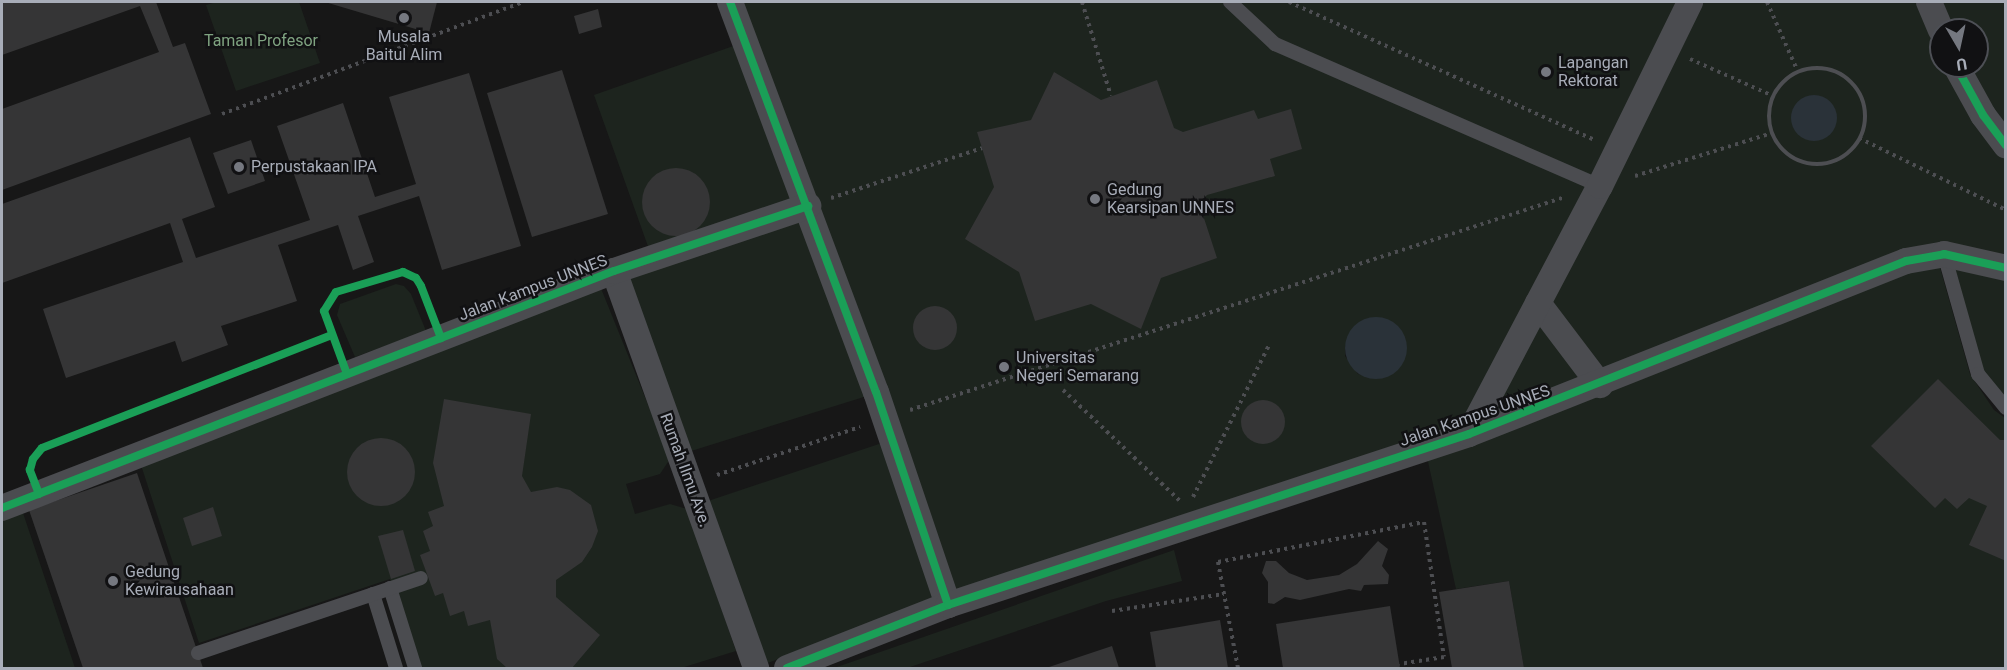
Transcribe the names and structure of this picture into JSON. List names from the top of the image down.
{
  "streets": {
    "street": ["Jalan Kampus UNNES", "Rumah Ilmu Ave."]
  },
  "crossings": [
    ["Jalan Kampus UNNES", "Rumah Ilmu Ave."]
  ],
  "parks": ["Taman Profesor"],
  "places": [
    "Musala Baitul Alim",
    "Lapangan Rektorat",
    "Perpustakaan IPA",
    "Gedung Kearsipan UNNES",
    "Universitas Negeri Semarang",
    "Gedung Kewirausahaan"
  ],
  "north": "bottom"
}
